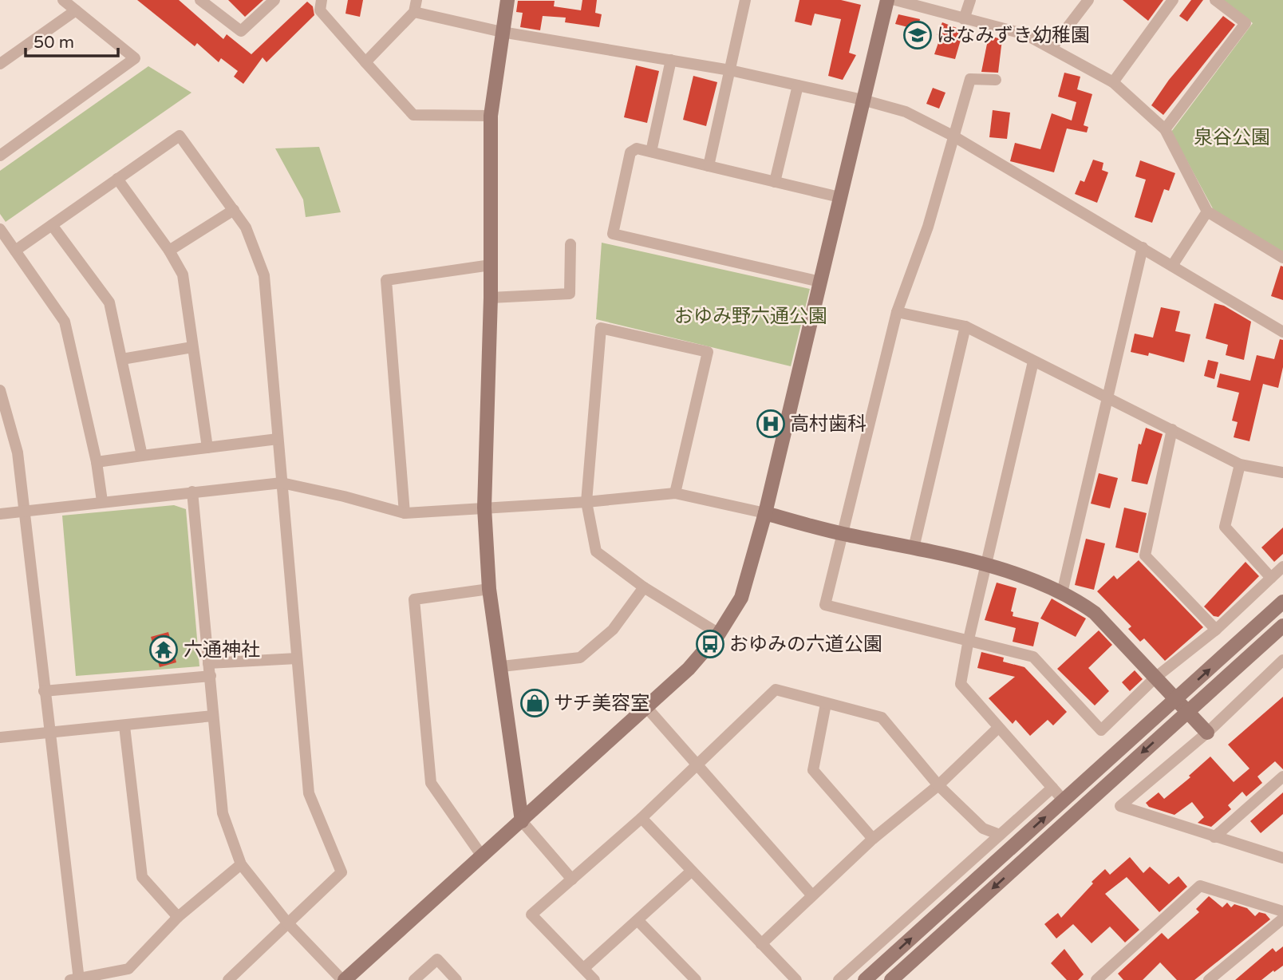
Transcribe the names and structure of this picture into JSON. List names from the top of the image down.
{
  "parks": ["泉谷公園", "おゆみ野六通公園"],
  "places": {
    "school or university": ["はなみずき幼稚園"],
    "hospital": ["高村歯科"],
    "bus stop": ["おゆみの六道公園"],
    "temple": ["六通神社"],
    "shop": ["サチ美容室"]
  },
  "scale_bar": "50 m"
}
